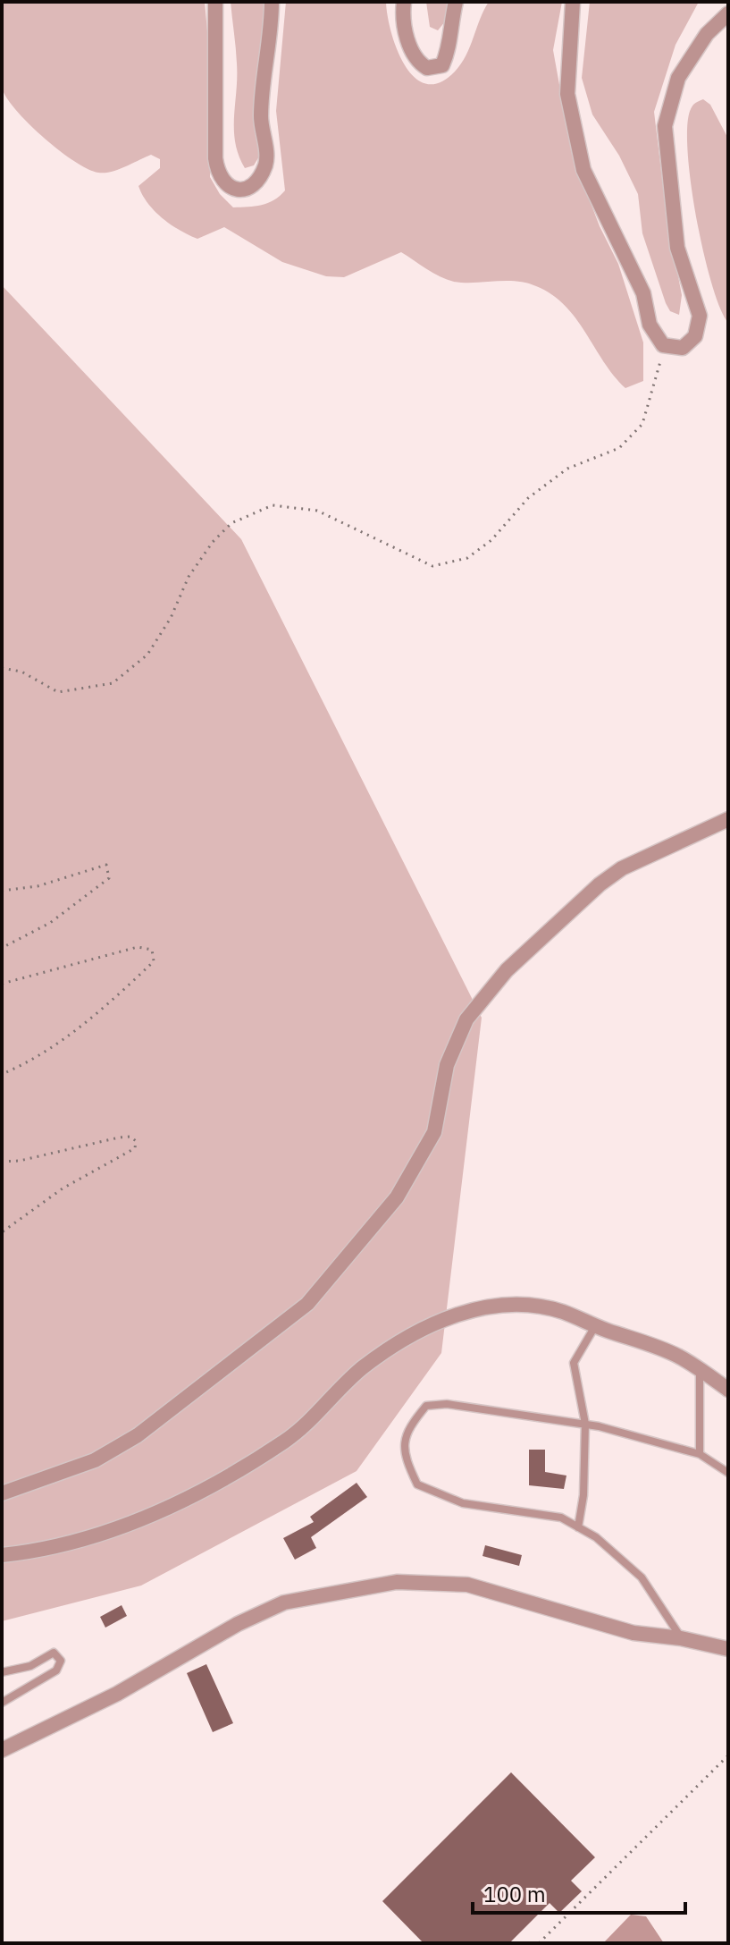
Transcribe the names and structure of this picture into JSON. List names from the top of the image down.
{
  "scale_bar": "100 m"
}
